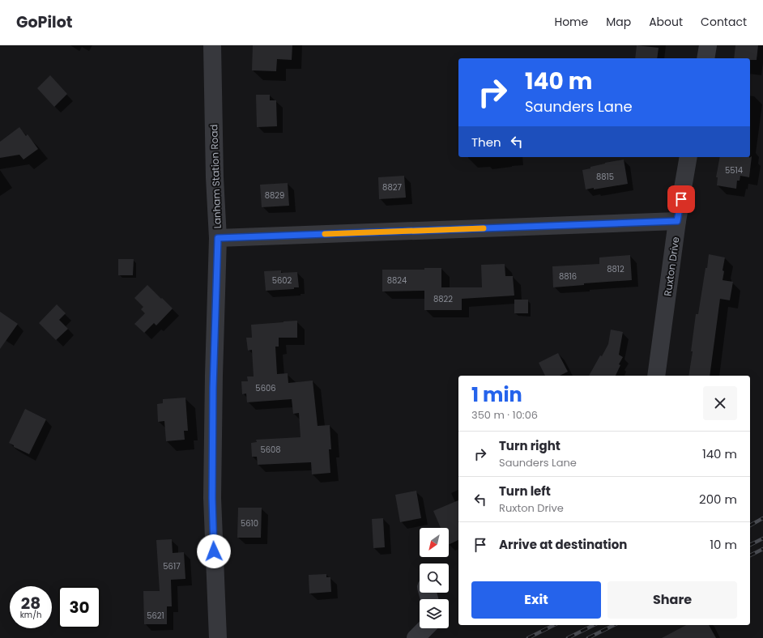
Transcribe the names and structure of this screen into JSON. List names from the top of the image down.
{
  "streets": {
    "street": ["Lanham Station Road", "Ruxton Drive"]
  },
  "house_numbers": [
    "5514",
    "8815",
    "8827",
    "8829",
    "8812",
    "8816",
    "5602",
    "8824",
    "8822",
    "5606",
    "5608",
    "5610",
    "5617",
    "5621"
  ],
  "north": "bottom left",
  "page": {
    "header": "GoPilot",
    "nav": [
      "Home",
      "Map",
      "About",
      "Contact"
    ],
    "turn": ["140 m", "Saunders Lane"],
    "then": "Then",
    "heading": ["1 min", "350 m · 10:06"],
    "list": [
      {
        "name": "Turn right",
        "note": "Saunders Lane",
        "value": "140 m"
      },
      {
        "name": "Turn left",
        "note": "Ruxton Drive",
        "value": "200 m"
      },
      {
        "name": "Arrive at destination",
        "value": "10 m"
      }
    ],
    "buttons": ["Exit", "Share"],
    "speed": "28 km/h",
    "limit": "30"
  }
}
